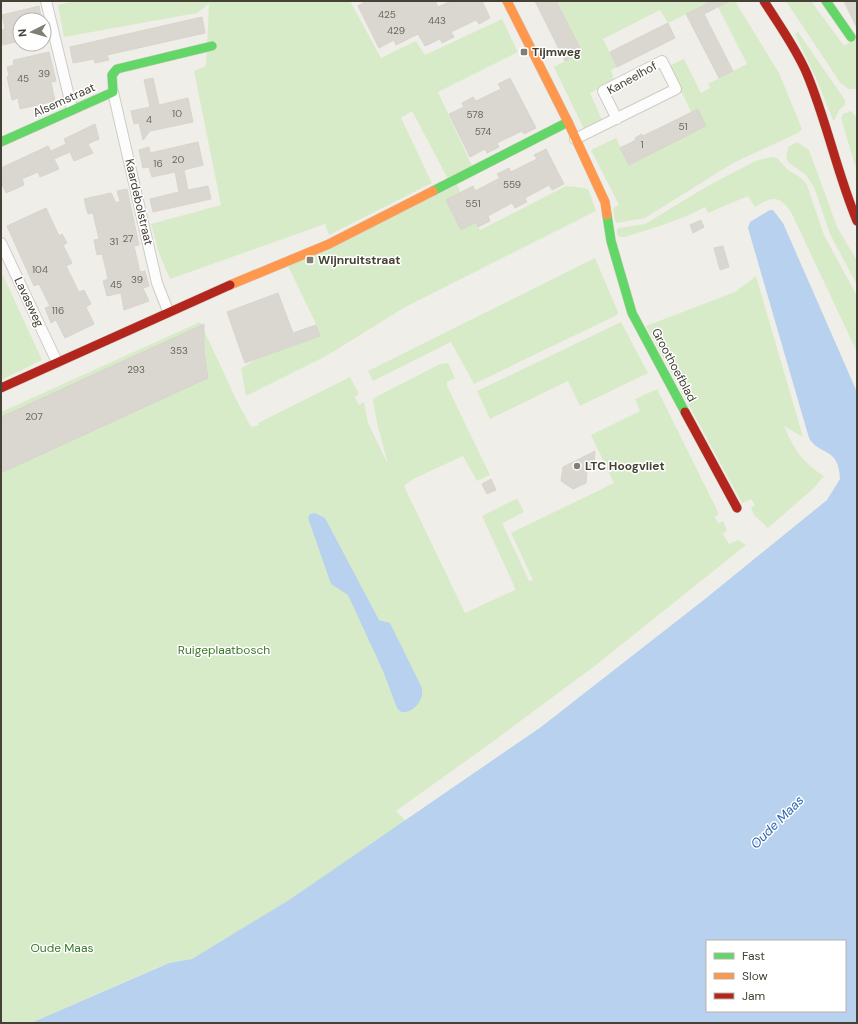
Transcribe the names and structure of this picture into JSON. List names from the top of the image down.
{
  "streets": {
    "street": [
      "Kaneelhof",
      "Alsemstraat",
      "Kaardebolstraat",
      "Lavasweg",
      "Groothoefblad"
    ]
  },
  "crossings": [
    ["Kaneelhof", "Groothoefblad"],
    ["Alsemstraat", "Kaardebolstraat"]
  ],
  "water": ["Oude Maas"],
  "parks": ["Ruigeplaatbosch", "Oude Maas"],
  "places": {
    "transit": ["Tijmweg", "Wijnruitstraat"],
    "other": ["LTC Hoogvliet"]
  },
  "house_numbers": [
    "425",
    "443",
    "429",
    "39",
    "45",
    "10",
    "578",
    "4",
    "51",
    "574",
    "1",
    "20",
    "16",
    "559",
    "551",
    "27",
    "31",
    "104",
    "39",
    "45",
    "116",
    "353",
    "293",
    "207"
  ],
  "legend": ["Fast", "Slow", "Jam"],
  "north": "left"
}
